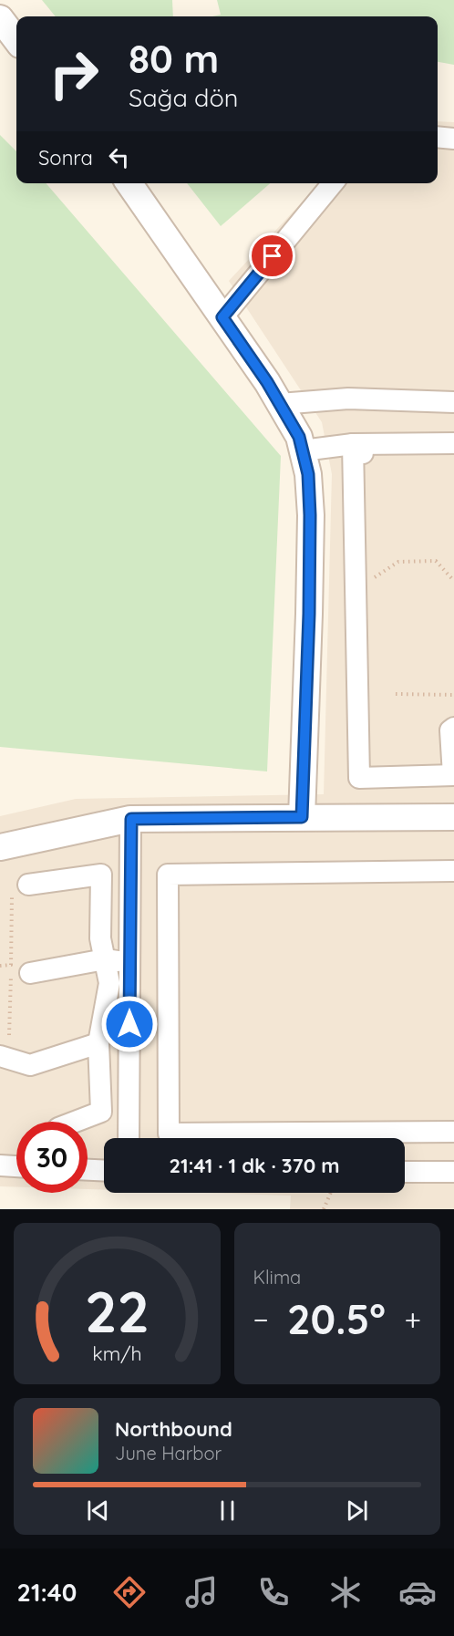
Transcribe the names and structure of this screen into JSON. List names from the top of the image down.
{
  "page": {
    "turn": ["80 m", "Sağa dön"],
    "then": "Sonra",
    "limit": "30",
    "trip": "21:41 · 1 dk · 370 m",
    "tile": "Klima",
    "heat": ["−", "20.5°", "+"],
    "song": ["Northbound", "June Harbor"],
    "tabs": "21:40",
    "gauge": ["22", "km/h"]
  }
}
